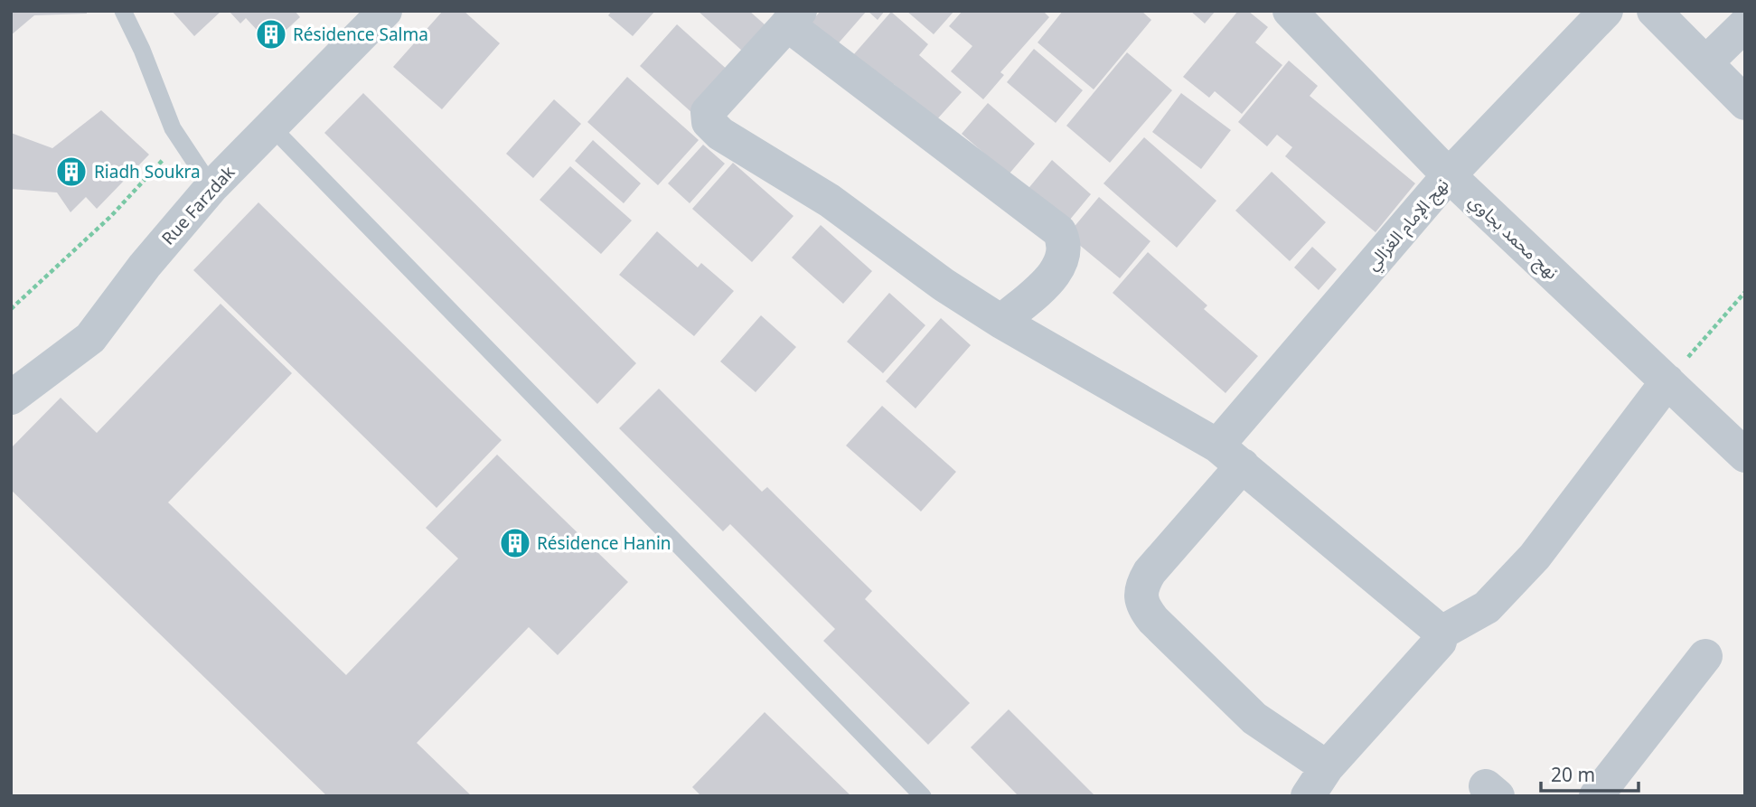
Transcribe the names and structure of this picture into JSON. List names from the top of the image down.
{
  "streets": {
    "street": ["Rue Farzdak", "نهج الإمام الغزالي", "نهج محمد بجاوي"]
  },
  "crossings": [
    ["نهج الإمام الغزالي", "نهج محمد بجاوي"]
  ],
  "places": {
    "building": ["Résidence Salma", "Riadh Soukra", "Résidence Hanin"]
  },
  "scale_bar": "20 m"
}
